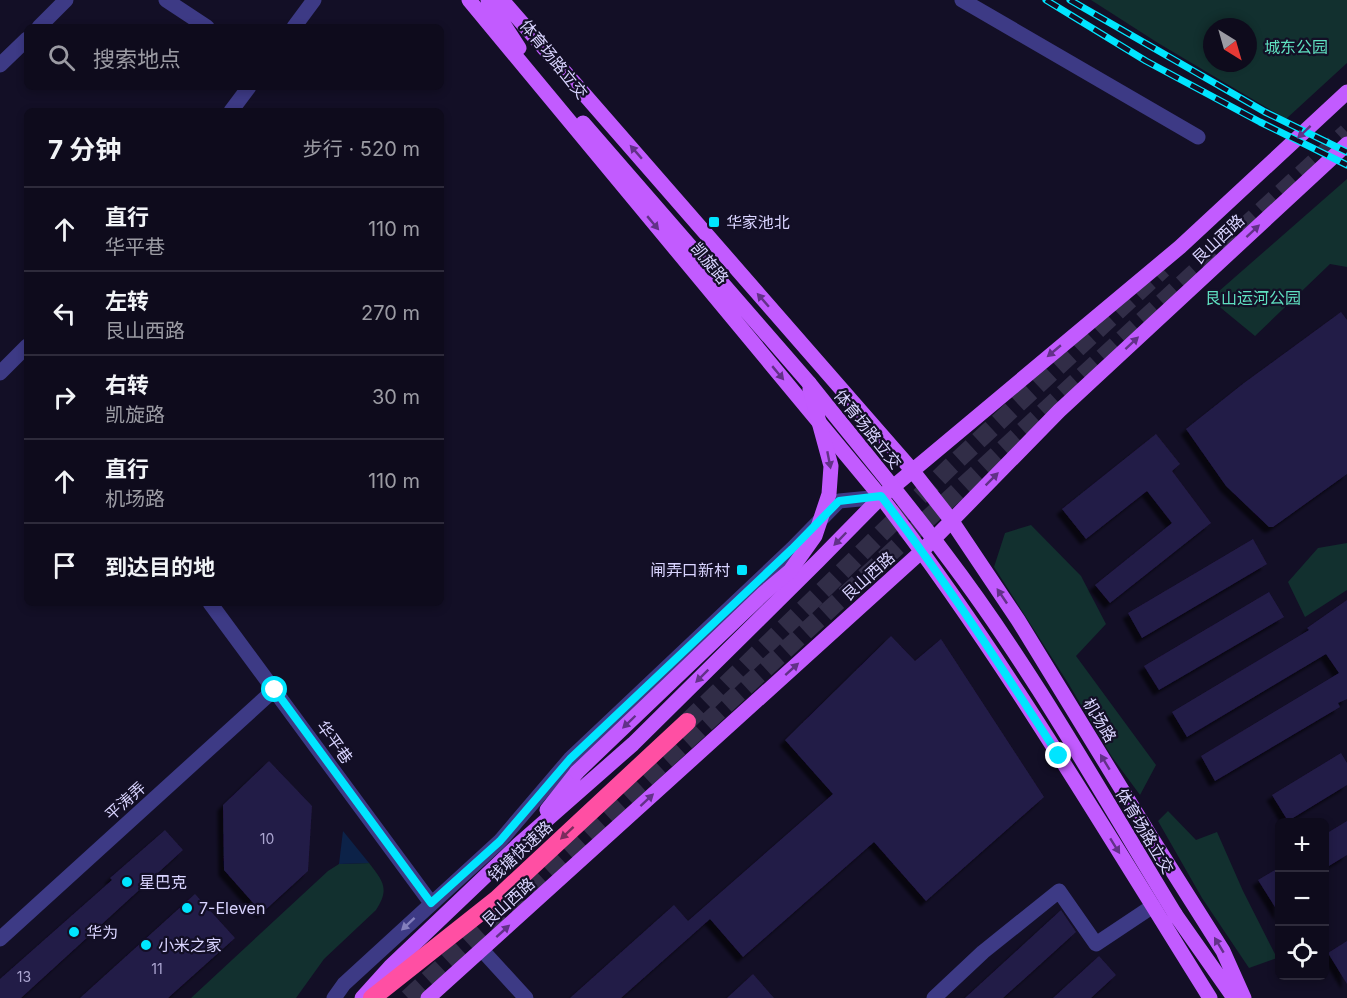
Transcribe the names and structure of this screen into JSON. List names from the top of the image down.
{
  "streets": {
    "highway": ["钱塘快速路"],
    "main road": [
      "体育场路立交",
      "艮山西路",
      "凯旋路",
      "机场路"
    ],
    "street": ["华平巷", "平涛弄"]
  },
  "crossings": [
    ["艮山西路", "凯旋路"],
    ["艮山西路", "机场路"],
    ["凯旋路", "机场路"],
    ["华平巷", "平涛弄"]
  ],
  "one_way": ["钱塘快速路"],
  "parks": ["城东公园", "艮山运河公园"],
  "places": {
    "transit": ["华家池北", "闸弄口新村"],
    "other": [
      "星巴克",
      "7-Eleven",
      "华为",
      "小米之家"
    ]
  },
  "house_numbers": ["10", "11", "13"],
  "north": "bottom right",
  "page": {
    "search": "搜索地点",
    "heading": ["7 分钟", "步行 · 520 m"],
    "list": [
      ["直行", "华平巷", "110 m"],
      ["左转", "艮山西路", "270 m"],
      ["右转", "凯旋路", "30 m"],
      ["直行", "机场路", "110 m"],
      "到达目的地"
    ],
    "map_buttons": ["+", "−"]
  }
}
